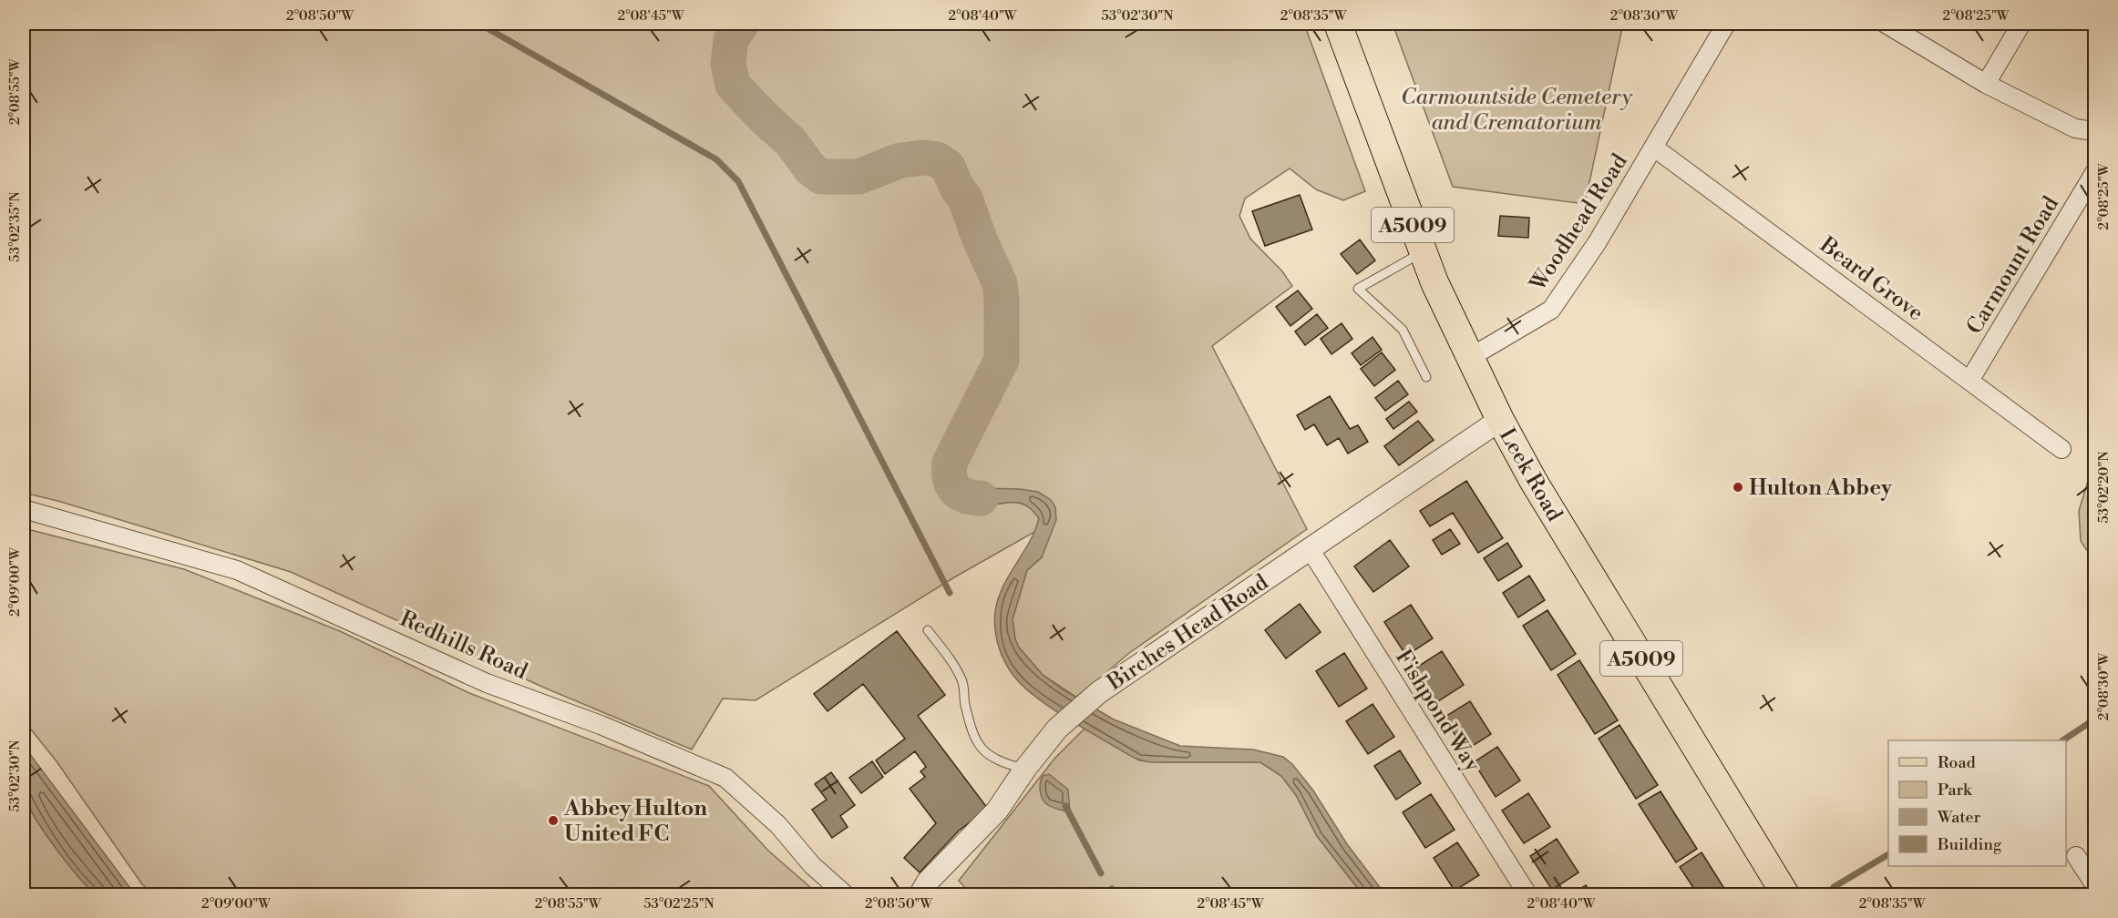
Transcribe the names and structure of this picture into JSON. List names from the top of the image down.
{
  "streets": {
    "main road": ["A5009", "Leek Road"],
    "street": [
      "Woodhead Road",
      "Carmount Road",
      "Beard Grove",
      "Birches Head Road",
      "Redhills Road",
      "Fishpond Way"
    ]
  },
  "crossings": [
    ["Woodhead Road", "Beard Grove"],
    ["Woodhead Road", "Leek Road"],
    ["Carmount Road", "Beard Grove"],
    ["Leek Road", "Birches Head Road"],
    ["Birches Head Road", "Fishpond Way"]
  ],
  "parks": ["Carmountside Cemetery and Crematorium"],
  "places": ["Hulton Abbey", "Abbey Hulton United FC"],
  "legend": [
    "Road",
    "Park",
    "Water",
    "Building"
  ],
  "coordinates": [
    "2°08'50\"W",
    "2°08'45\"W",
    "2°08'40\"W",
    "53°02'30\"N",
    "2°08'35\"W",
    "2°08'30\"W",
    "2°08'25\"W",
    "2°08'55\"W",
    "53°02'35\"N",
    "53°02'20\"N",
    "2°09'00\"W",
    "53°02'25\"N"
  ]
}
